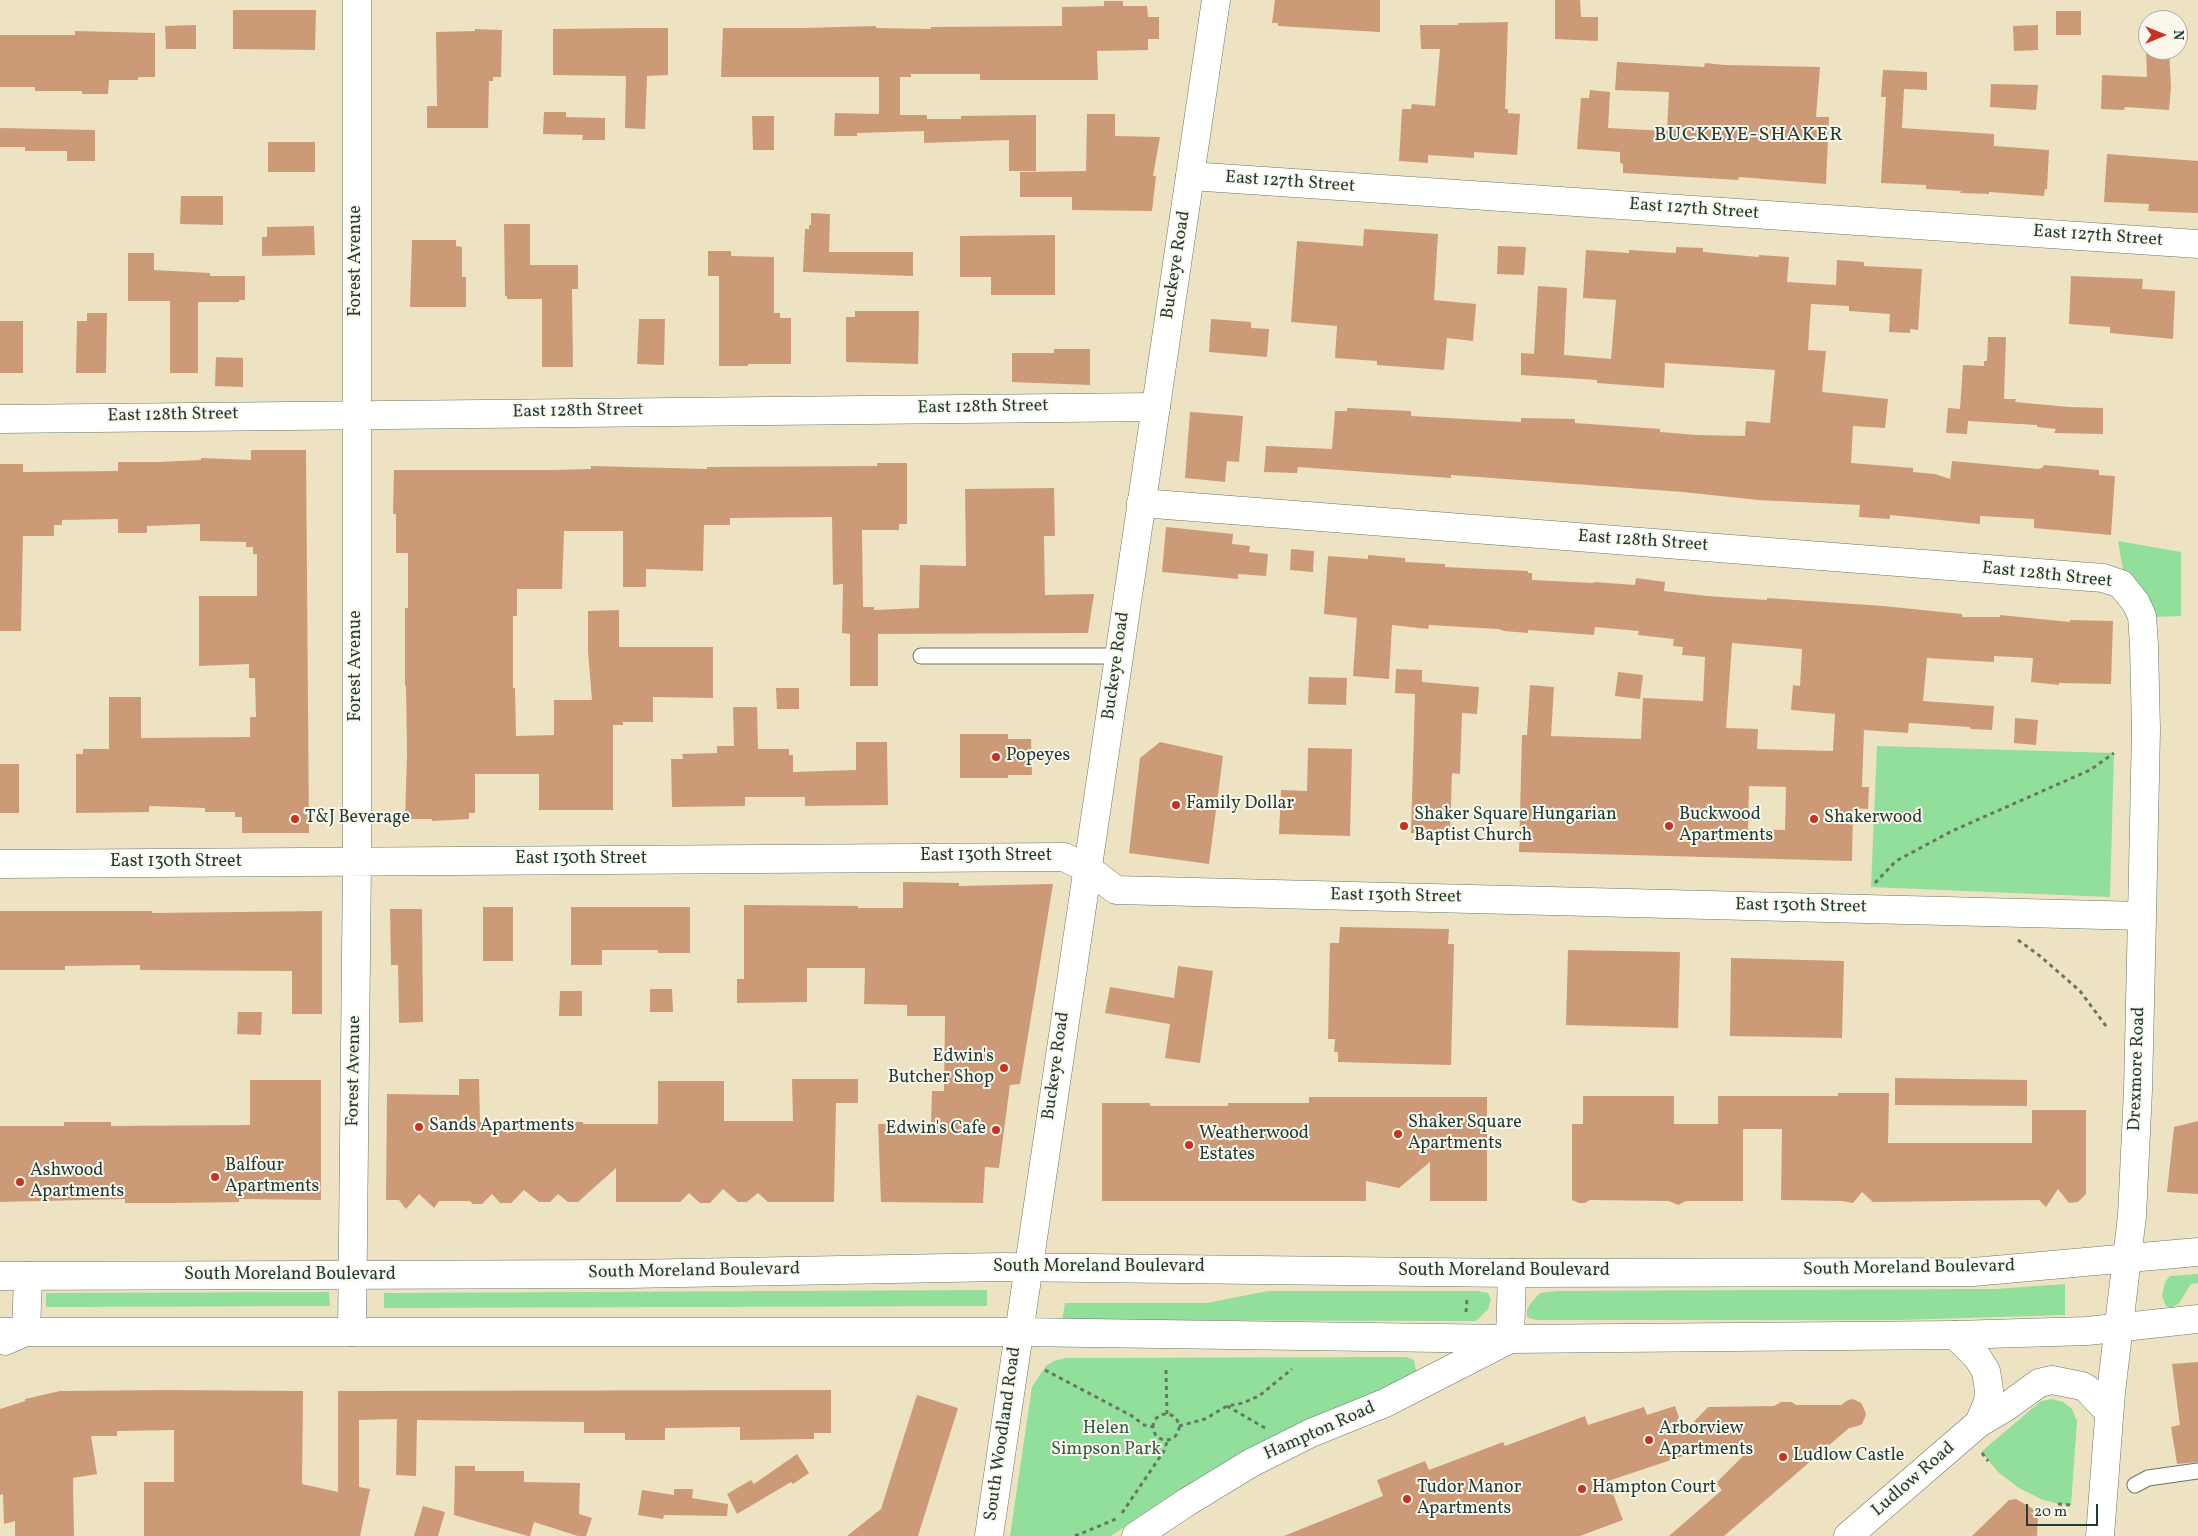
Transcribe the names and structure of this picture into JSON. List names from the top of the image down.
{
  "streets": {
    "street": [
      "East 127th Street",
      "Forest Avenue",
      "Buckeye Road",
      "East 128th Street",
      "East 130th Street",
      "Drexmore Road",
      "South Moreland Boulevard",
      "Hampton Road",
      "South Woodland Road",
      "Ludlow Road"
    ]
  },
  "crossings": [
    ["East 127th Street", "Buckeye Road"],
    ["Forest Avenue", "East 128th Street"],
    ["Forest Avenue", "East 130th Street"],
    ["Forest Avenue", "South Moreland Boulevard"],
    ["Buckeye Road", "East 128th Street"],
    ["Buckeye Road", "East 130th Street"],
    ["Buckeye Road", "South Moreland Boulevard"],
    ["Buckeye Road", "South Woodland Road"],
    ["East 128th Street", "Drexmore Road"],
    ["East 130th Street", "Drexmore Road"],
    ["Drexmore Road", "South Moreland Boulevard"],
    ["Drexmore Road", "Ludlow Road"]
  ],
  "districts": ["BUCKEYE-SHAKER"],
  "parks": ["Helen Simpson Park"],
  "places": [
    "Popeyes",
    "Family Dollar",
    "T&J Beverage",
    "Shakerwood",
    "Shaker Square Hungarian Baptist Church",
    "Buckwood Apartments",
    "Edwin's Butcher Shop",
    "Sands Apartments",
    "Edwin's Cafe",
    "Shaker Square Apartments",
    "Weatherwood Estates",
    "Balfour Apartments",
    "Ashwood Apartments",
    "Arborview Apartments",
    "Ludlow Castle",
    "Hampton Court",
    "Tudor Manor Apartments"
  ],
  "scale_bar": "20 m",
  "north": "right"
}
